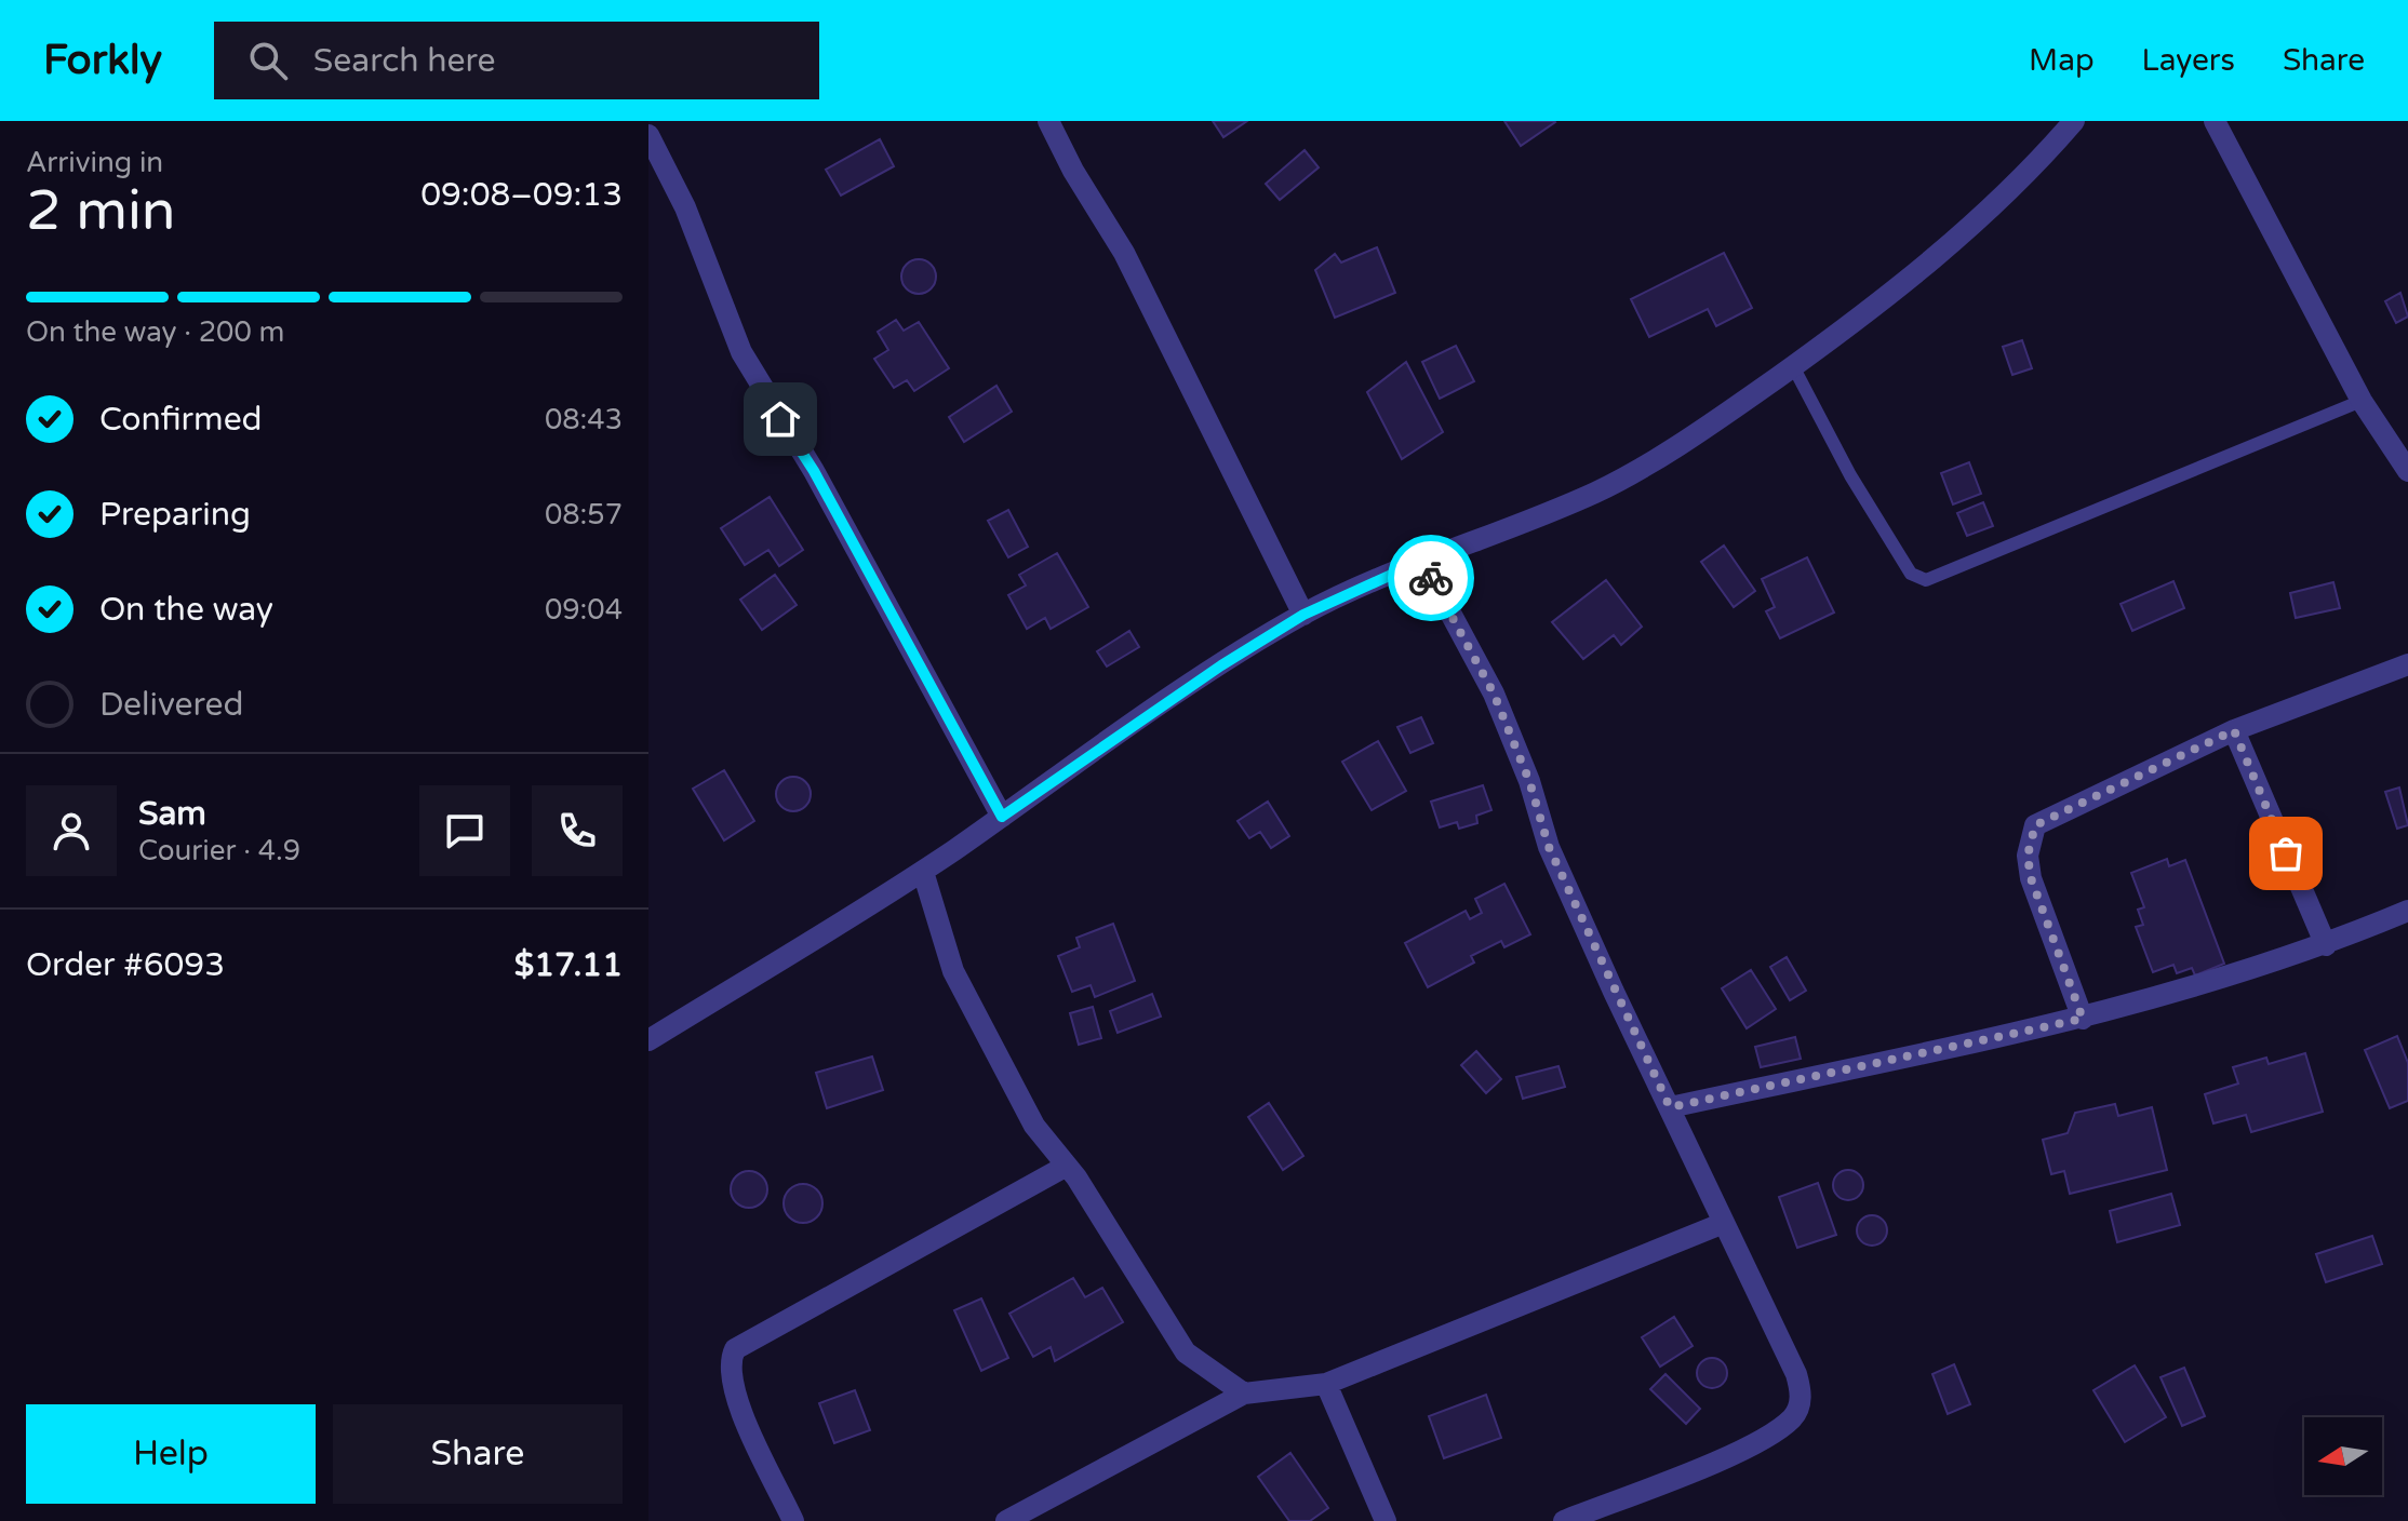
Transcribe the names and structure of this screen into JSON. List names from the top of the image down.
{
  "north": "left",
  "page": {
    "header": "Forkly",
    "search": "Search here",
    "nav": ["Map", "Layers", "Share"],
    "heading": ["2 min", "Arriving in", "09:08–09:13"],
    "panel": [
      "Sam",
      "Courier · 4.9",
      "Order #6093",
      "$17.11"
    ],
    "bar": "On the way · 200 m",
    "list": [
      ["Confirmed", "08:43"],
      ["Preparing", "08:57"],
      ["On the way", "09:04"],
      "Delivered"
    ],
    "buttons": ["Help", "Share"]
  }
}
